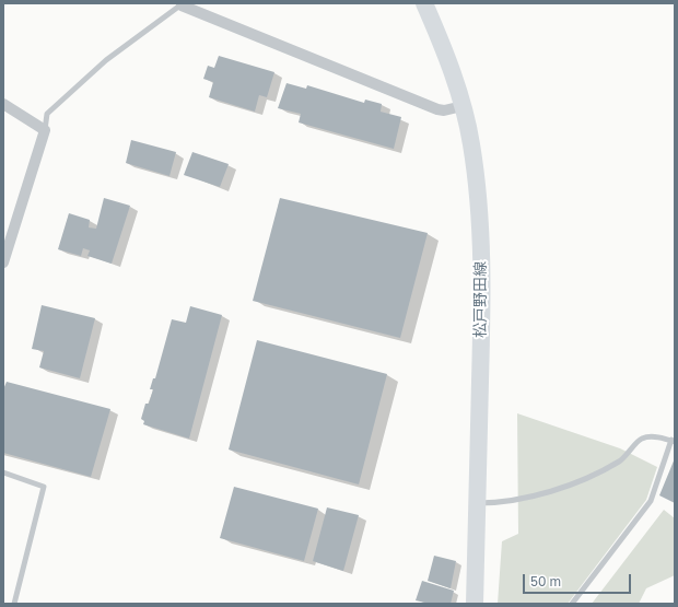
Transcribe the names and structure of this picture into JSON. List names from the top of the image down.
{
  "streets": {
    "main road": ["松戸野田線"]
  },
  "scale_bar": "50 m"
}
